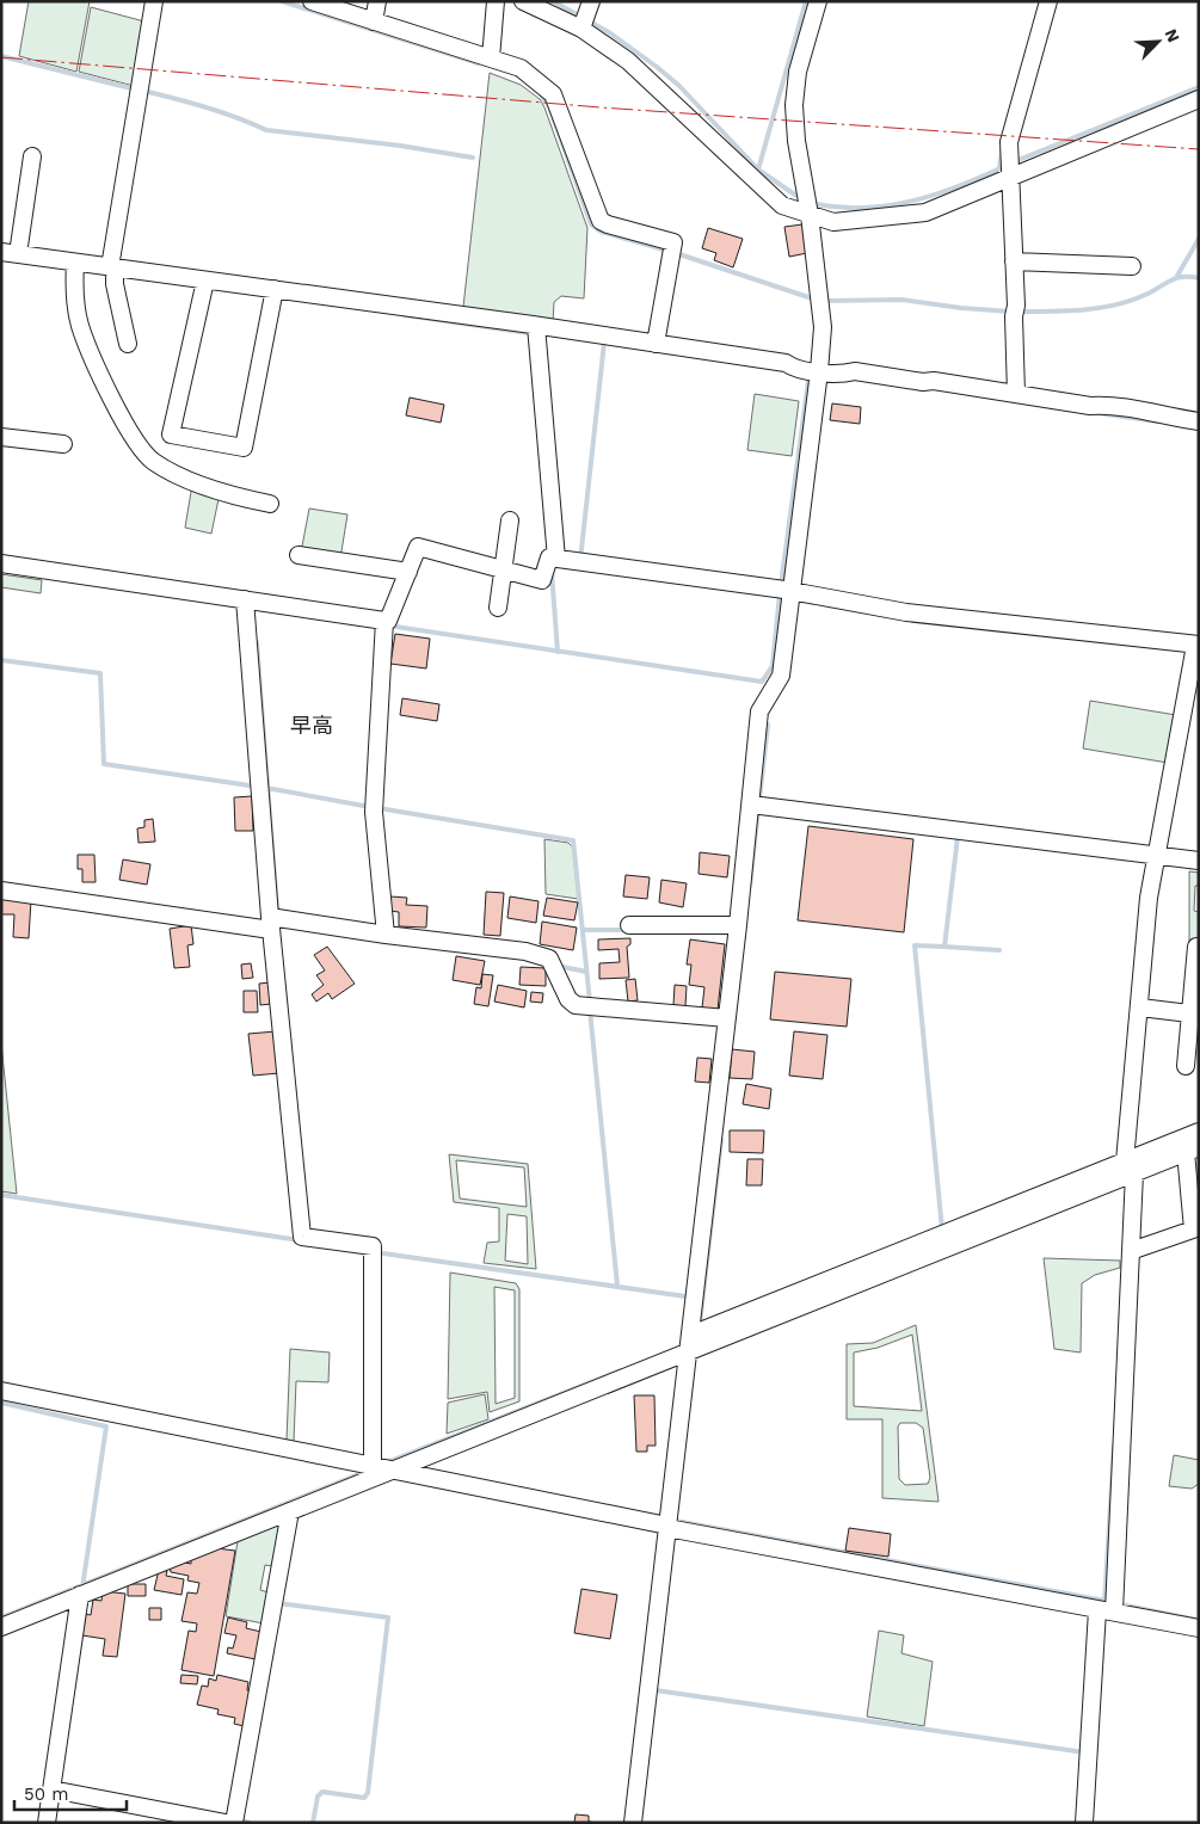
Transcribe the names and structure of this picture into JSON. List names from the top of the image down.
{
  "districts": ["早高"],
  "scale_bar": "50 m",
  "north": "top right"
}
